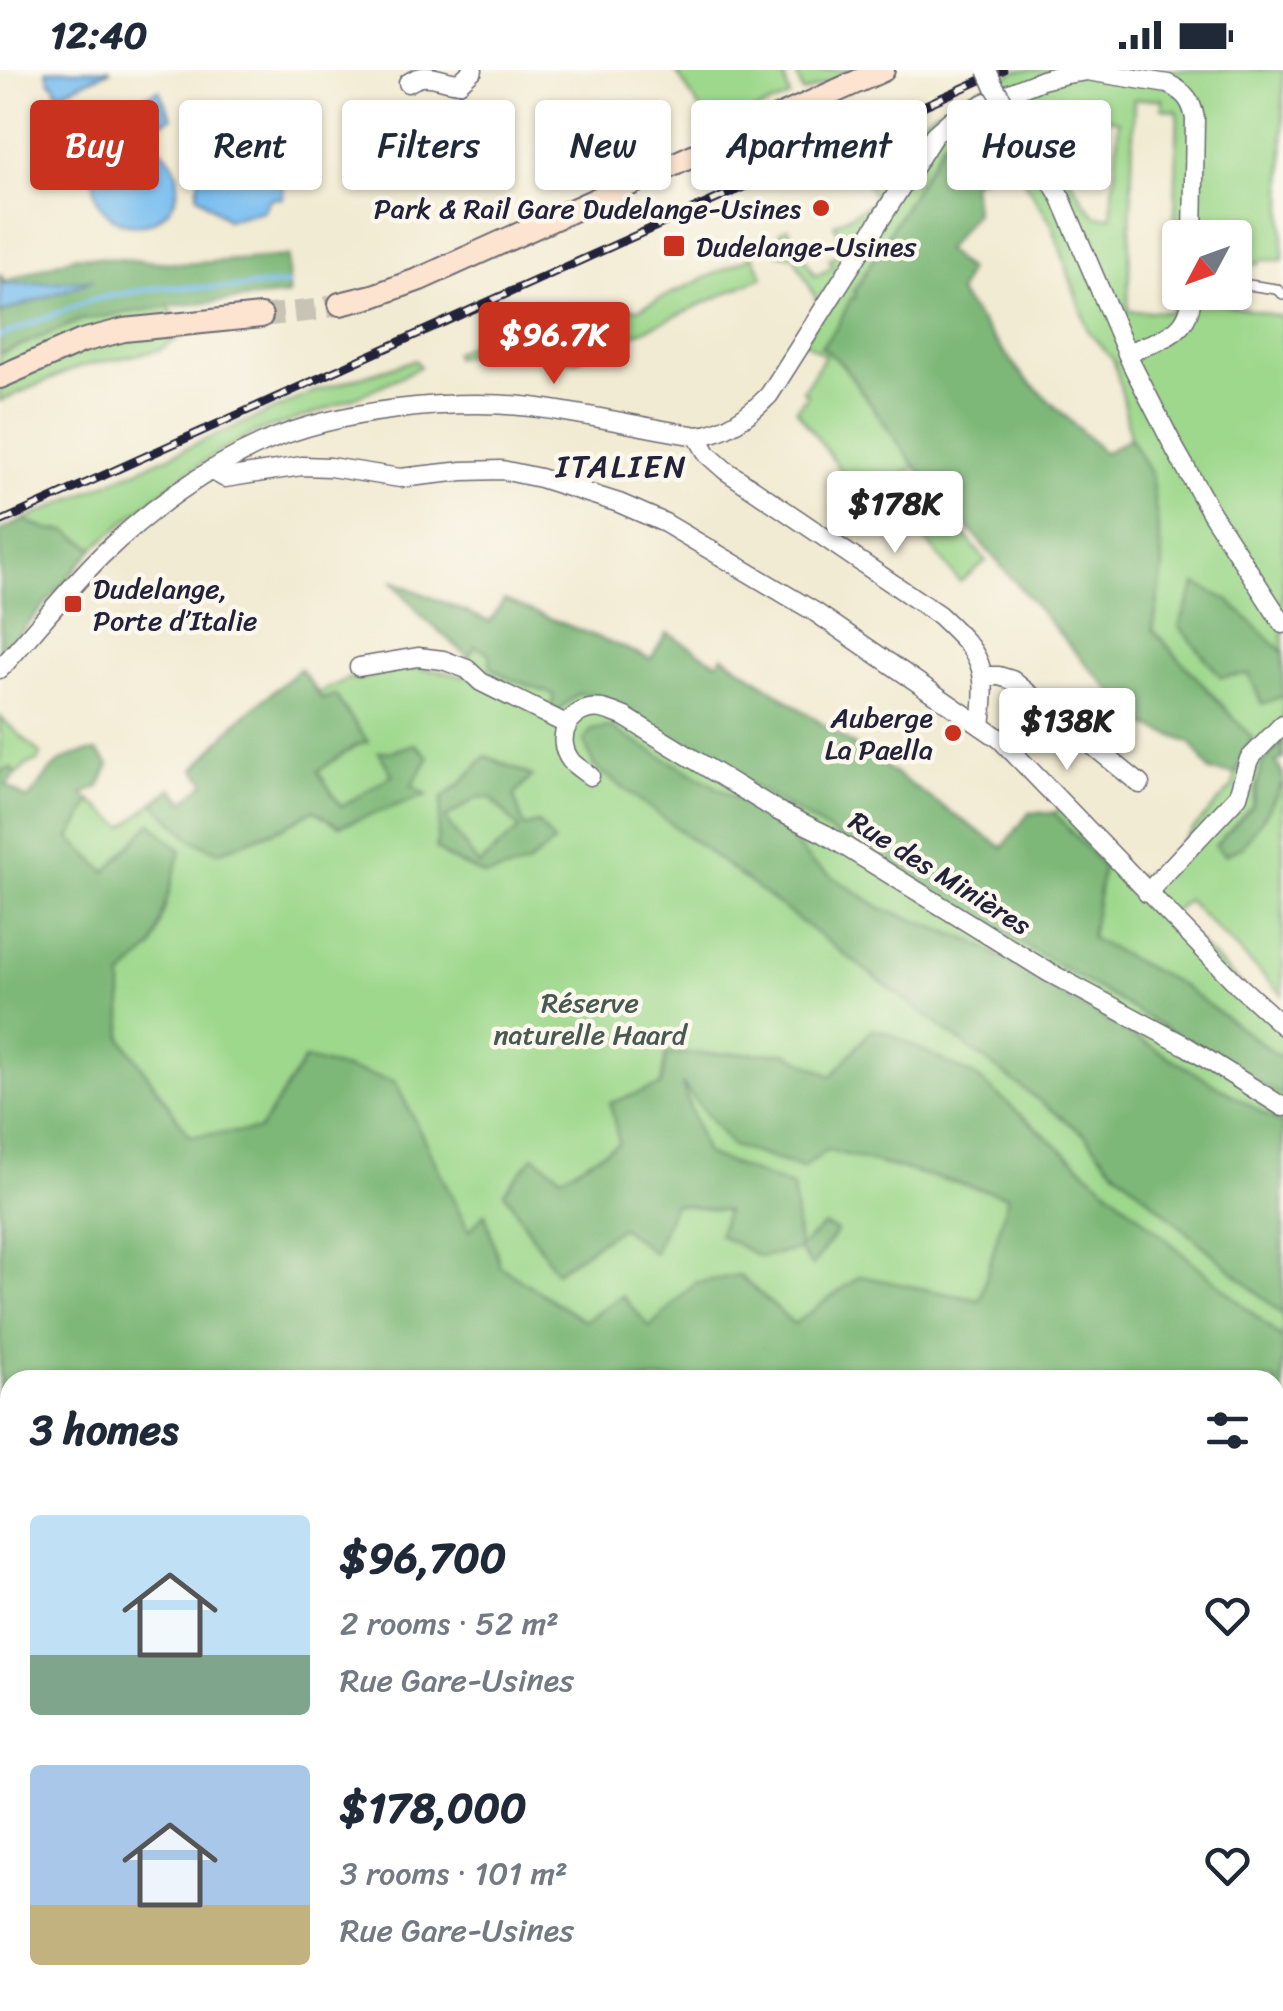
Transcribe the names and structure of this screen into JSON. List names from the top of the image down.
{
  "streets": {
    "street": ["Rue des Minières"]
  },
  "districts": ["ITALIEN"],
  "parks": ["Réserve naturelle Haard"],
  "places": {
    "other": ["Park & Rail Gare Dudelange-Usines", "Auberge La Paella"],
    "transit": ["Dudelange-Usines", "Dudelange, Porte d’Italie"]
  },
  "north": "bottom left",
  "page": {
    "status": "12:40",
    "chip": [
      "Buy",
      "Rent",
      "Filters",
      "New",
      "Apartment",
      "House"
    ],
    "price": ["$96.7K", "$178K", "$138K"],
    "heading": "3 homes",
    "list": [
      {
        "name": "$96,700",
        "note": "2 rooms · 52 m² · Rue Gare-Usines"
      },
      {
        "name": "$178,000",
        "note": "3 rooms · 101 m² · Rue Gare-Usines"
      }
    ]
  }
}
